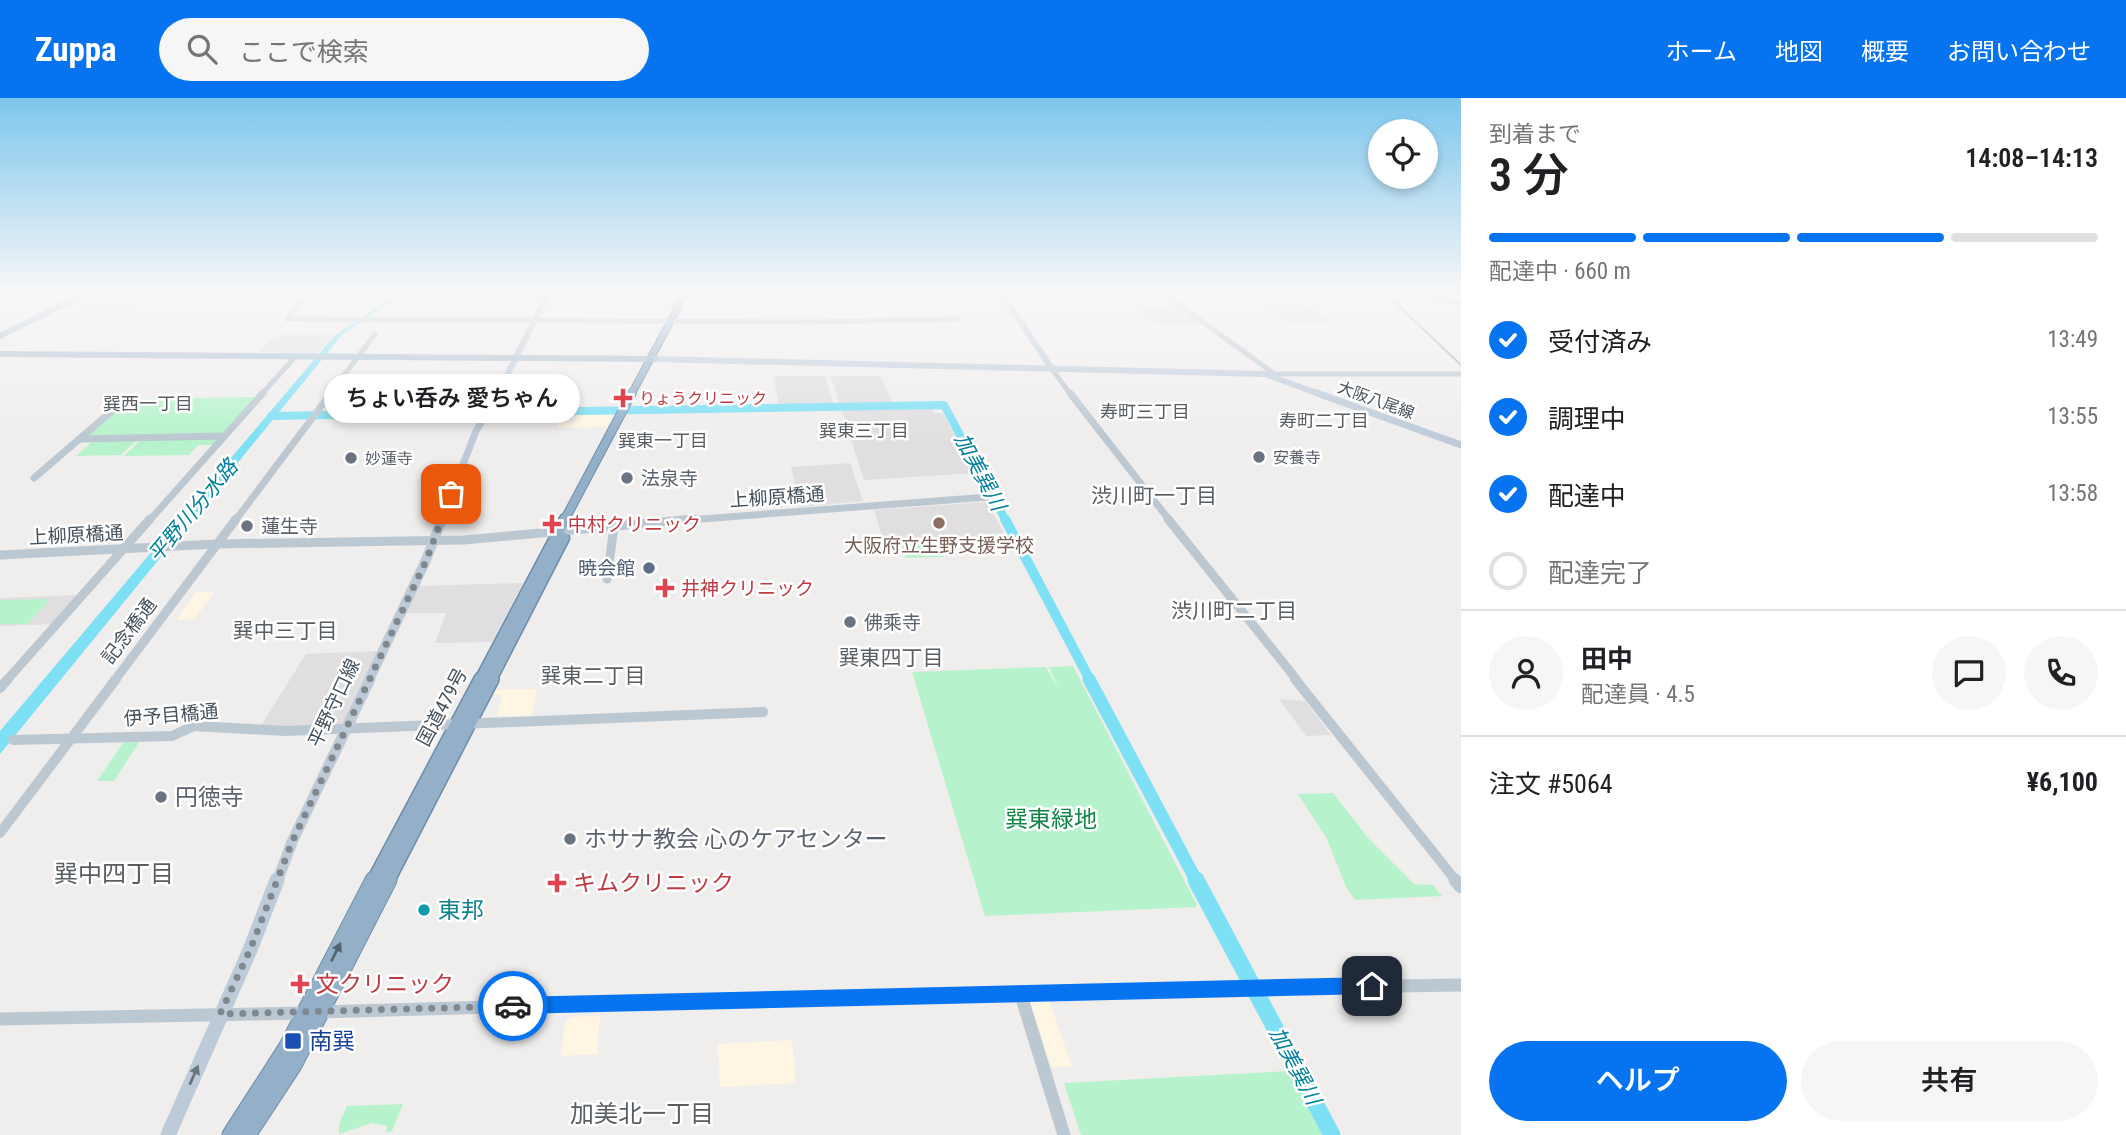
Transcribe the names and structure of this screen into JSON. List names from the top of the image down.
{
  "streets": {
    "highway": ["国道479号"],
    "main road": ["大阪八尾線", "平野守口線"],
    "street": ["上柳原橋通", "記念橋通", "伊予目橋通"]
  },
  "crossings": [
    ["大阪八尾線", "国道479号"],
    ["上柳原橋通", "記念橋通"],
    ["上柳原橋通", "平野守口線"],
    ["上柳原橋通", "国道479号"],
    ["記念橋通", "伊予目橋通"],
    ["平野守口線", "伊予目橋通"],
    ["国道479号", "伊予目橋通"]
  ],
  "districts": [
    "巽西一丁目",
    "寿町三丁目",
    "寿町二丁目",
    "巽東三丁目",
    "巽東一丁目",
    "渋川町一丁目",
    "渋川町二丁目",
    "巽中三丁目",
    "巽東四丁目",
    "巽東二丁目",
    "巽中四丁目",
    "加美北一丁目"
  ],
  "water": ["加美巽川", "平野川分水路"],
  "parks": ["巽東緑地"],
  "places": {
    "health": [
      "りょうクリニック",
      "中村クリニック",
      "井神クリニック",
      "キムクリニック",
      "文クリニック"
    ],
    "other": [
      "安養寺",
      "妙蓮寺",
      "法泉寺",
      "ちょい呑み 愛ちゃん",
      "大阪府立生野支援学校",
      "蓮生寺",
      "暁会館",
      "佛乘寺",
      "円徳寺",
      "ホサナ教会 心のケアセンター",
      "東邦"
    ],
    "transit": ["南巽"]
  },
  "page": {
    "header": "Zuppa",
    "search": "ここで検索",
    "nav": [
      "ホーム",
      "地図",
      "概要",
      "お問い合わせ"
    ],
    "heading": ["3 分", "到着まで", "14:08–14:13"],
    "panel": [
      "田中",
      "配達員 · 4.5",
      "注文 #5064",
      "¥6,100"
    ],
    "bar": "配達中 · 660 m",
    "list": [
      ["受付済み", "13:49"],
      ["調理中", "13:55"],
      ["配達中", "13:58"],
      "配達完了"
    ],
    "bubble": "ちょい呑み 愛ちゃん",
    "buttons": ["ヘルプ", "共有"]
  }
}
